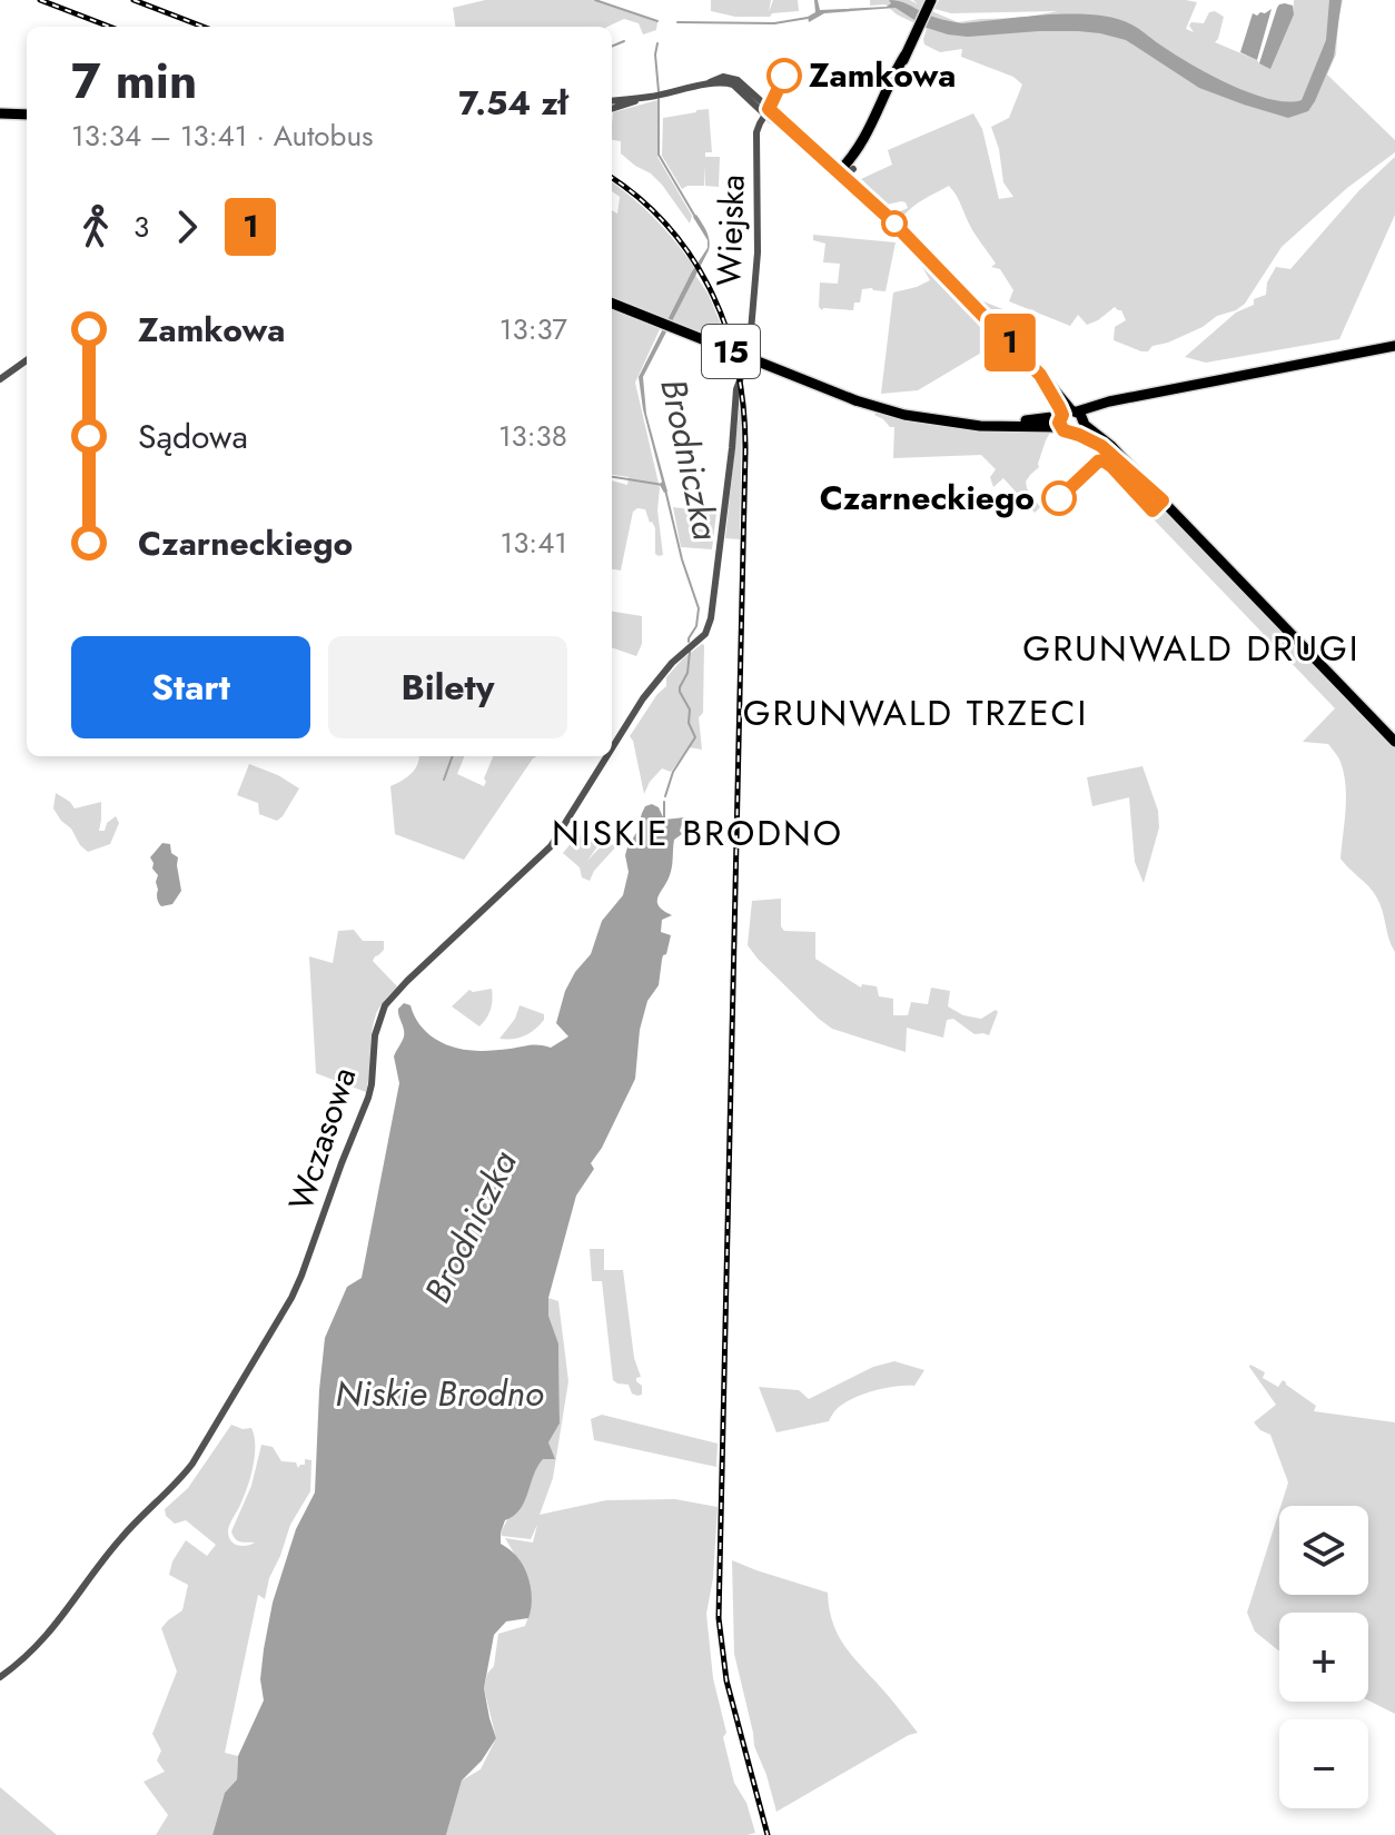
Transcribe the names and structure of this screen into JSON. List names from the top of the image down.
{
  "streets": {
    "main road": ["15"],
    "street": ["Wiejska", "Wczasowa"]
  },
  "crossings": [
    ["Wiejska", "Wczasowa"]
  ],
  "districts": ["GRUNWALD DRUGI", "GRUNWALD TRZECI", "NISKIE BRODNO"],
  "water": ["Brodniczka", "Niskie Brodno"],
  "places": ["Zamkowa", "Czarneckiego"],
  "lines": ["bus line 1"],
  "page": {
    "on_map": "1",
    "heading": ["7 min", "13:34 – 13:41 · Autobus", "7.54 zł"],
    "legs": ["3", "1"],
    "list": [
      {
        "name": "Zamkowa",
        "value": "13:37"
      },
      {
        "name": "Sądowa",
        "value": "13:38"
      },
      {
        "name": "Czarneckiego",
        "value": "13:41"
      }
    ],
    "buttons": ["Start", "Bilety"],
    "map_buttons": ["+", "−"]
  }
}
